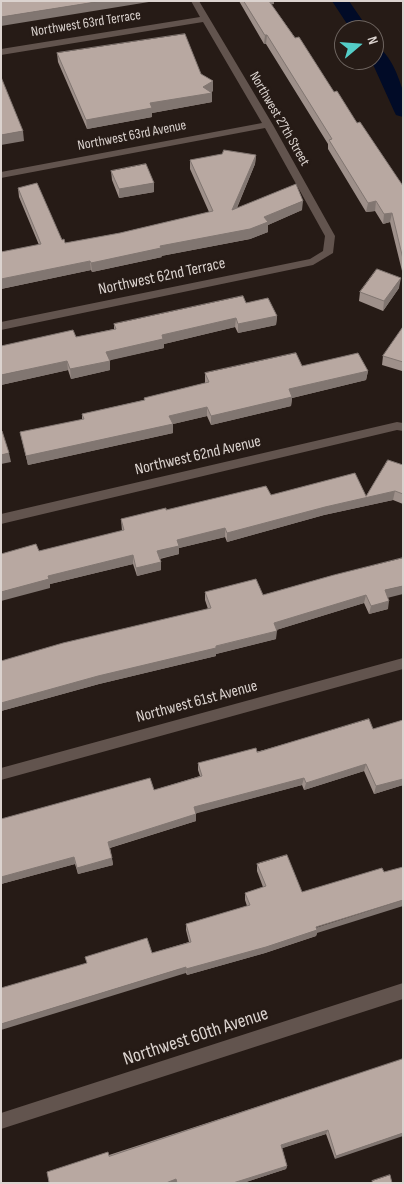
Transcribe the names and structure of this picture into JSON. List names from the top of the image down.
{
  "streets": {
    "street": [
      "Northwest 63rd Terrace",
      "Northwest 27th Street",
      "Northwest 63rd Avenue",
      "Northwest 62nd Terrace",
      "Northwest 62nd Avenue",
      "Northwest 61st Avenue",
      "Northwest 60th Avenue"
    ]
  },
  "crossings": [
    ["Northwest 63rd Terrace", "Northwest 27th Street"],
    ["Northwest 27th Street", "Northwest 63rd Avenue"],
    ["Northwest 27th Street", "Northwest 62nd Terrace"]
  ],
  "north": "right"
}
